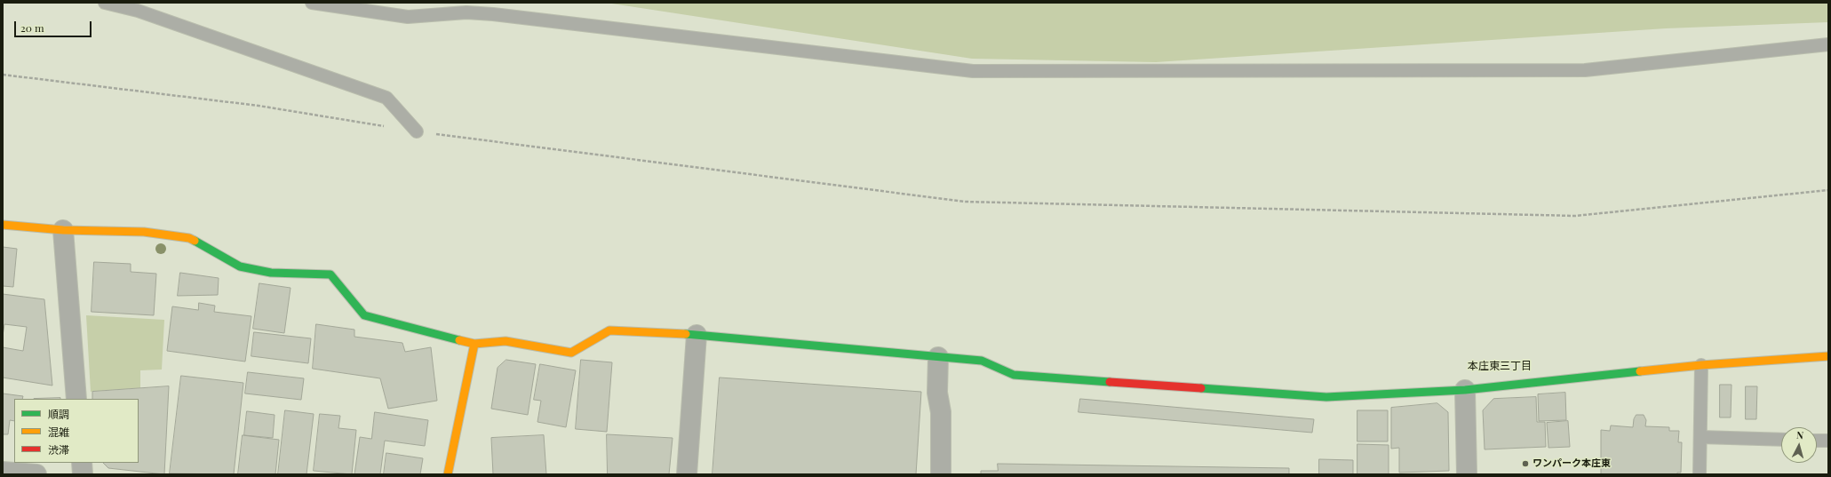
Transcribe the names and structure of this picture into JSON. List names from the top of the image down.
{
  "districts": ["本庄東三丁目"],
  "places": ["ワンパーク本庄東"],
  "legend": ["順調", "混雑", "渋滞"],
  "scale_bar": "20 m",
  "north": "top"
}
